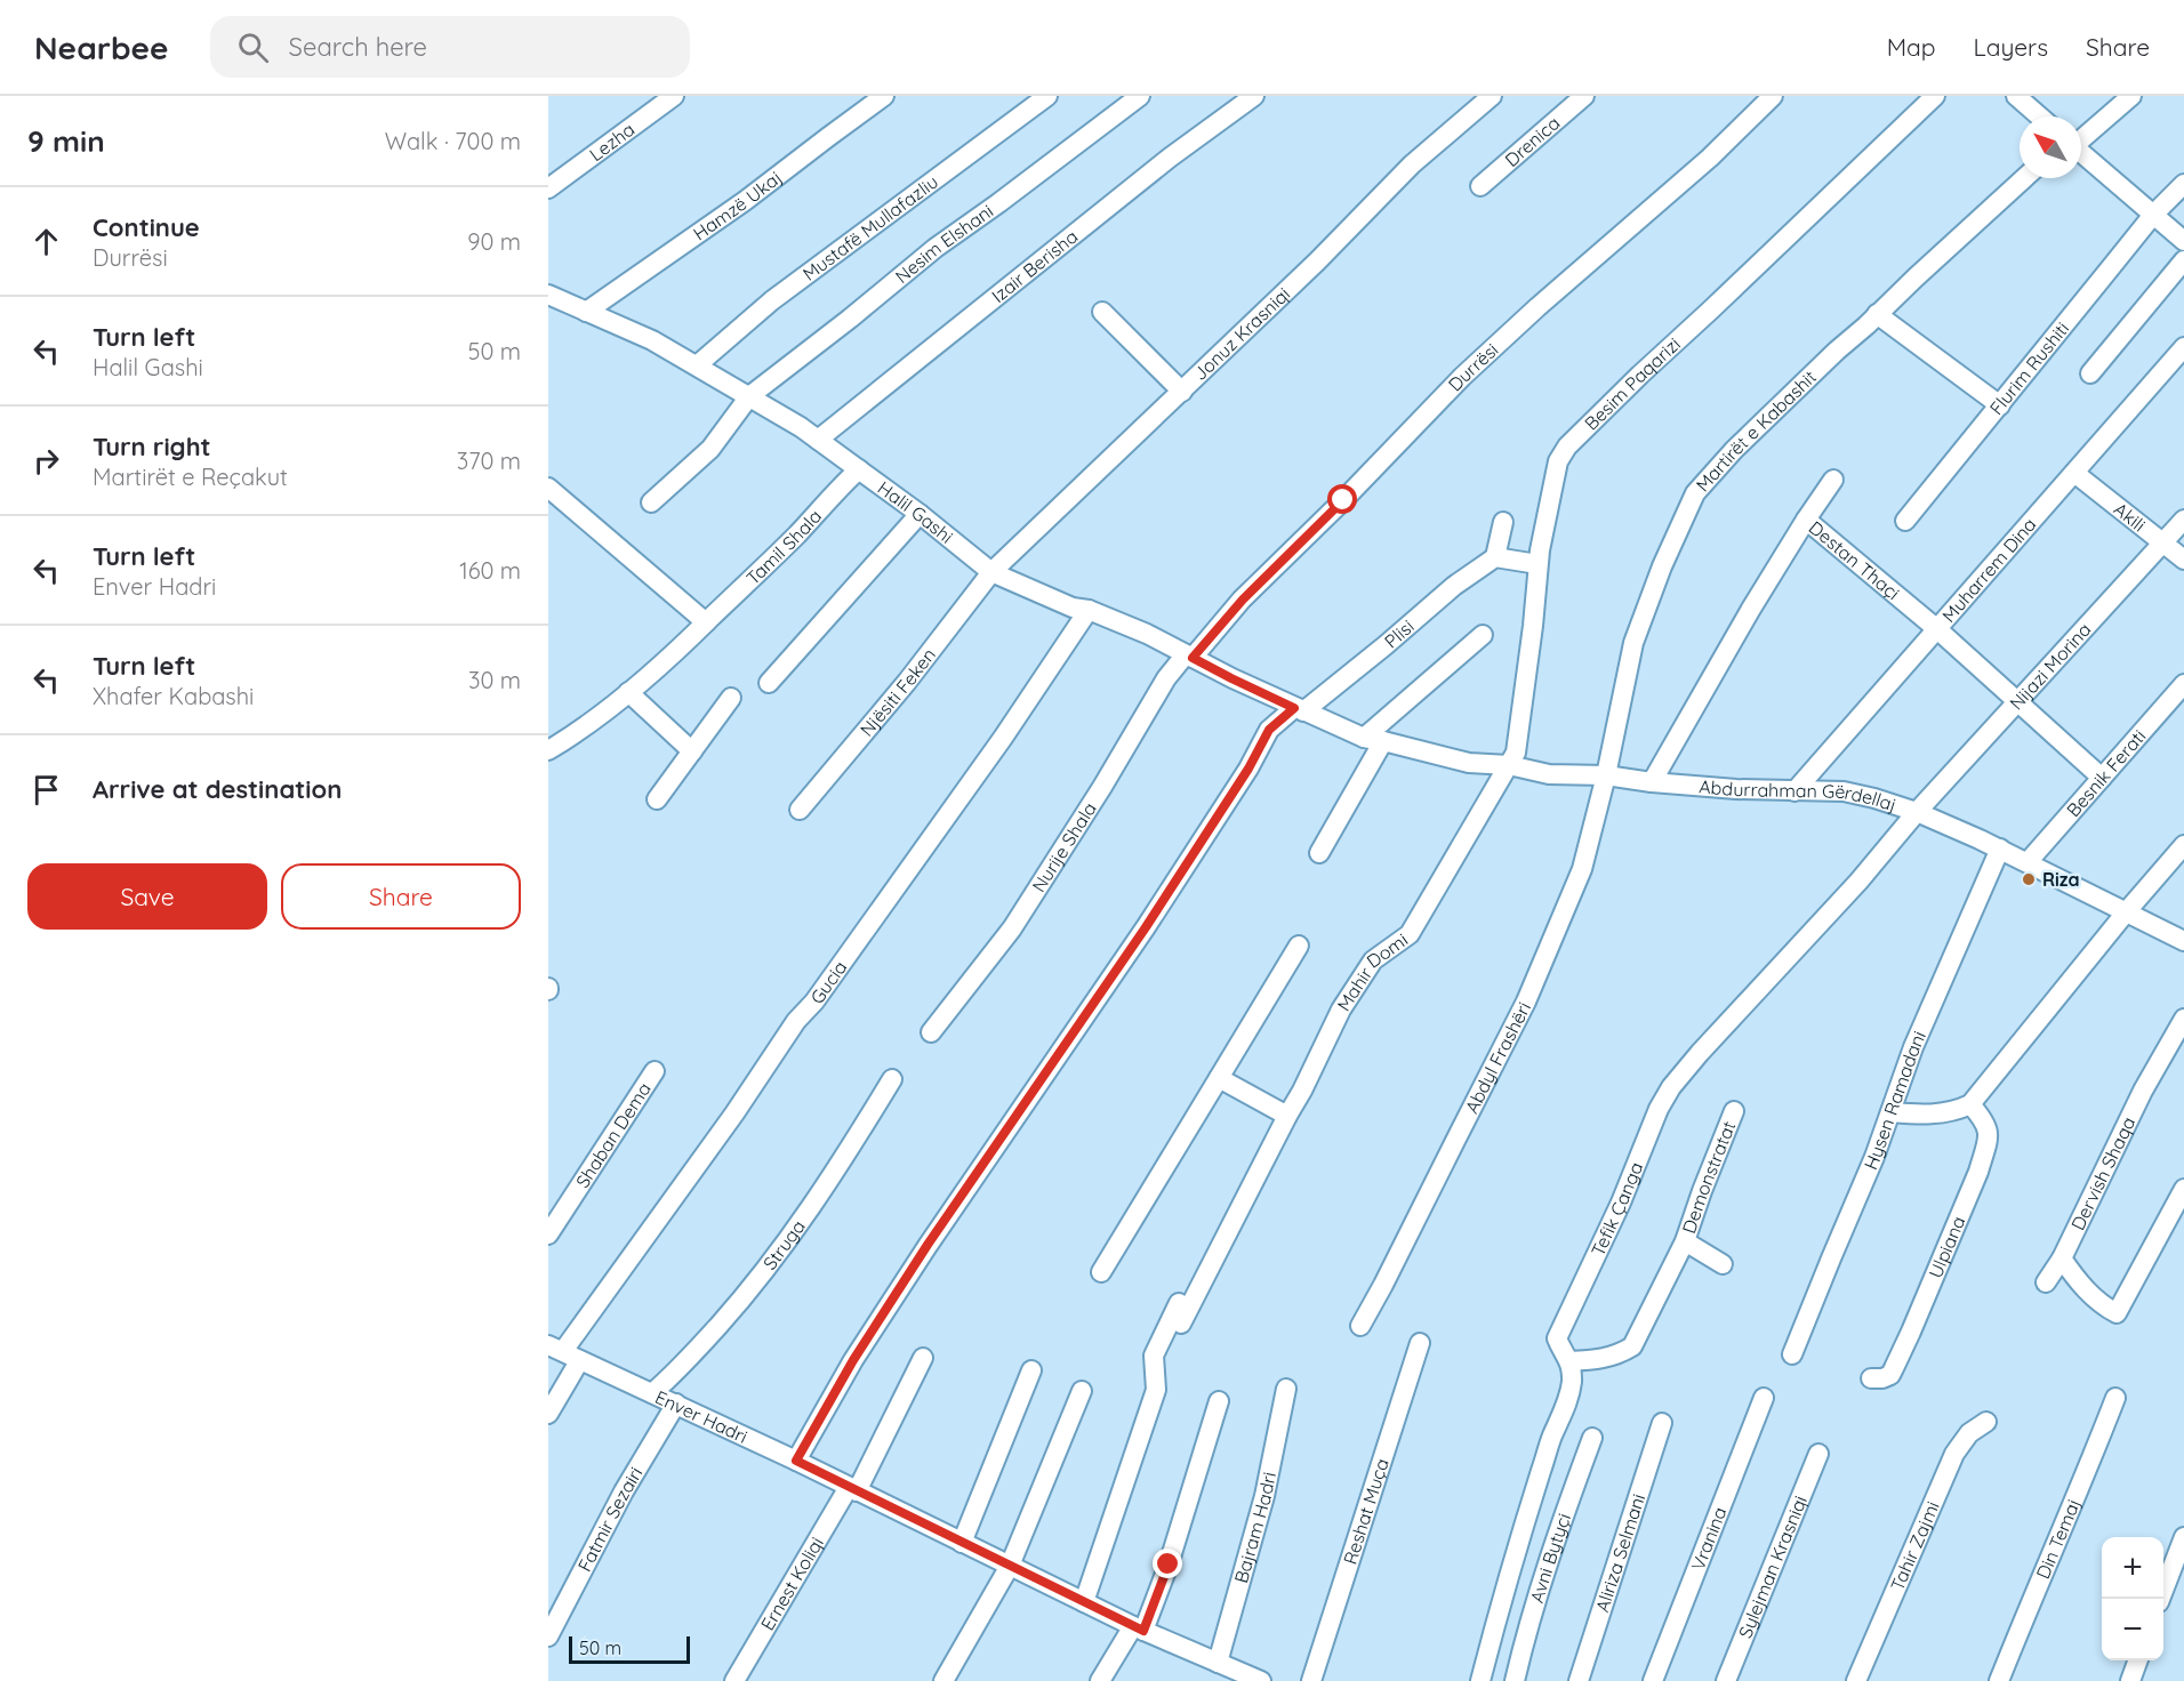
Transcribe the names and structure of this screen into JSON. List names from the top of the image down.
{
  "streets": {
    "street": [
      "Drenica",
      "Lezha",
      "Hamzë Ukaj",
      "Mustafë Mullafazliu",
      "Nesim Elshani",
      "Izair Berisha",
      "Jonuz Krasniqi",
      "Durrësi",
      "Flurim Rushiti",
      "Besim Paqarizi",
      "Martirët e Kabashit",
      "Halil Gashi",
      "Akili",
      "Tamil Shala",
      "Destan Thaçi",
      "Muharrem Dina",
      "Plisi",
      "Nijazi Morina",
      "Njësiti Feken",
      "Besnik Ferati",
      "Abdurrahman Gërdellaj",
      "Nurije Shala",
      "Mahir Domi",
      "Gucia",
      "Abdyl Frashëri",
      "Hysen Ramadani",
      "Shaban Dema",
      "Dervish Shaqa",
      "Demonstratat",
      "Tefik Çanga",
      "Struga",
      "Ulpiana",
      "Enver Hadri",
      "Reshat Muça",
      "Fatmir Sezairi",
      "Bajram Hadri",
      "Vranina",
      "Din Temaj",
      "Tahir Zajmi",
      "Aliriza Selmani",
      "Avni Bytyçi",
      "Sylejman Krasniqi",
      "Ernest Koliqi"
    ]
  },
  "crossings": [
    ["Hamzë Ukaj", "Halil Gashi"],
    ["Mustafë Mullafazliu", "Halil Gashi"],
    ["Nesim Elshani", "Halil Gashi"],
    ["Izair Berisha", "Halil Gashi"],
    ["Jonuz Krasniqi", "Halil Gashi"],
    ["Jonuz Krasniqi", "Njësiti Feken"],
    ["Durrësi", "Halil Gashi"],
    ["Durrësi", "Nurije Shala"],
    ["Besim Paqarizi", "Abdurrahman Gërdellaj"],
    ["Besim Paqarizi", "Mahir Domi"],
    ["Martirët e Kabashit", "Abdurrahman Gërdellaj"],
    ["Martirët e Kabashit", "Abdyl Frashëri"],
    ["Halil Gashi", "Tamil Shala"],
    ["Halil Gashi", "Plisi"],
    ["Halil Gashi", "Njësiti Feken"],
    ["Halil Gashi", "Abdurrahman Gërdellaj"],
    ["Halil Gashi", "Nurije Shala"],
    ["Halil Gashi", "Gucia"],
    ["Akili", "Muharrem Dina"],
    ["Akili", "Nijazi Morina"],
    ["Destan Thaçi", "Muharrem Dina"],
    ["Destan Thaçi", "Nijazi Morina"],
    ["Destan Thaçi", "Besnik Ferati"],
    ["Destan Thaçi", "Abdurrahman Gërdellaj"],
    ["Muharrem Dina", "Abdurrahman Gërdellaj"],
    ["Plisi", "Abdurrahman Gërdellaj"],
    ["Plisi", "Enver Hadri"],
    ["Nijazi Morina", "Abdurrahman Gërdellaj"],
    ["Nijazi Morina", "Tefik Çanga"],
    ["Besnik Ferati", "Abdurrahman Gërdellaj"],
    ["Abdurrahman Gërdellaj", "Mahir Domi"],
    ["Abdurrahman Gërdellaj", "Abdyl Frashëri"],
    ["Abdurrahman Gërdellaj", "Hysen Ramadani"],
    ["Abdurrahman Gërdellaj", "Tefik Çanga"],
    ["Gucia", "Enver Hadri"],
    ["Demonstratat", "Tefik Çanga"],
    ["Struga", "Enver Hadri"],
    ["Enver Hadri", "Fatmir Sezairi"],
    ["Enver Hadri", "Bajram Hadri"],
    ["Enver Hadri", "Ernest Koliqi"]
  ],
  "places": ["Riza"],
  "scale_bar": "50 m",
  "north": "top left",
  "page": {
    "header": "Nearbee",
    "search": "Search here",
    "nav": ["Map", "Layers", "Share"],
    "heading": ["9 min", "Walk · 700 m"],
    "list": [
      ["Continue", "Durrësi", "90 m"],
      ["Turn left", "Halil Gashi", "50 m"],
      ["Turn right", "Martirët e Reçakut", "370 m"],
      ["Turn left", "Enver Hadri", "160 m"],
      ["Turn left", "Xhafer Kabashi", "30 m"],
      "Arrive at destination"
    ],
    "buttons": ["Save", "Share"],
    "map_buttons": ["+", "−"],
    "scale": "50 m"
  }
}
